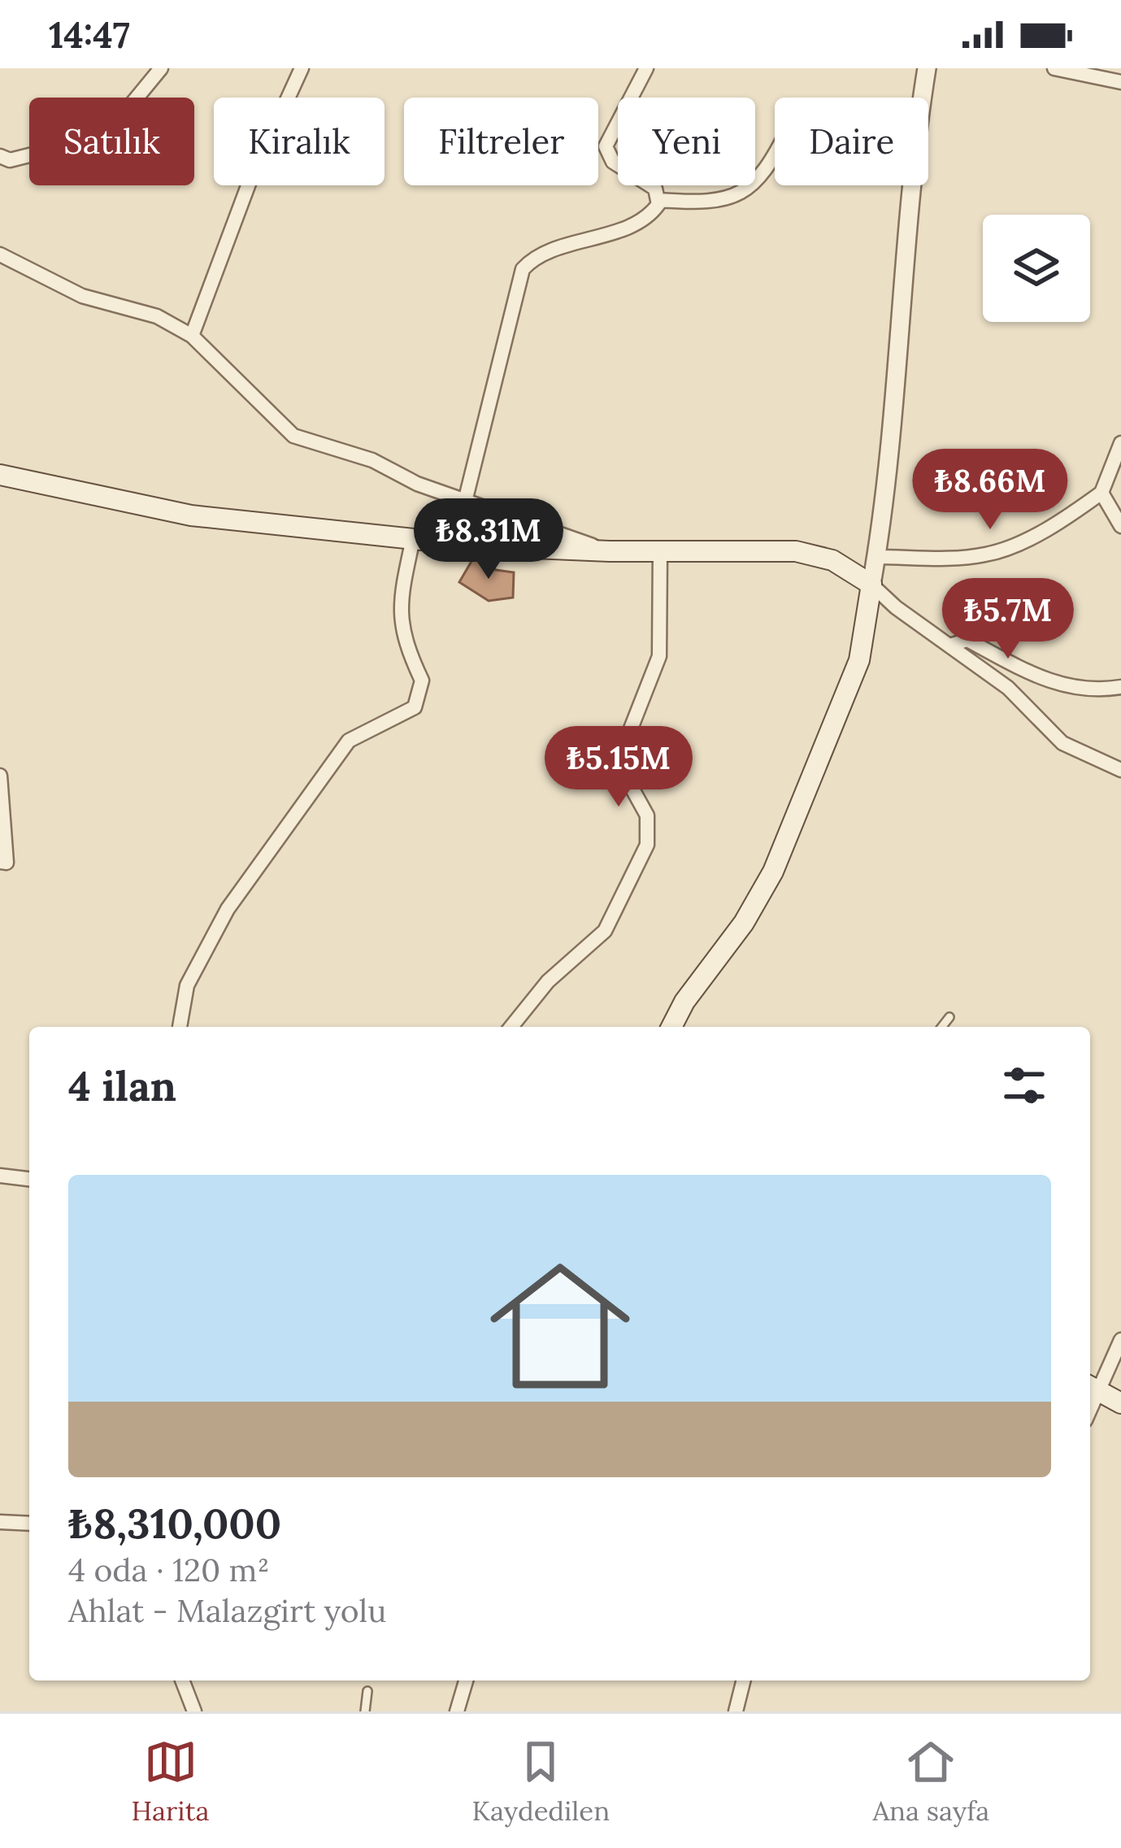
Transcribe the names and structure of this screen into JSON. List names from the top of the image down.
{
  "page": {
    "status": "14:47",
    "chip": [
      "Satılık",
      "Kiralık",
      "Filtreler",
      "Yeni",
      "Daire"
    ],
    "price": [
      "₺8.66M",
      "₺8.31M",
      "₺5.7M",
      "₺5.15M"
    ],
    "heading": "4 ilan",
    "list": [
      {
        "name": "₺8,310,000",
        "note": "4 oda · 120 m² · Ahlat - Malazgirt yolu"
      }
    ],
    "tabs": ["Harita", "Kaydedilen", "Ana sayfa"]
  }
}
